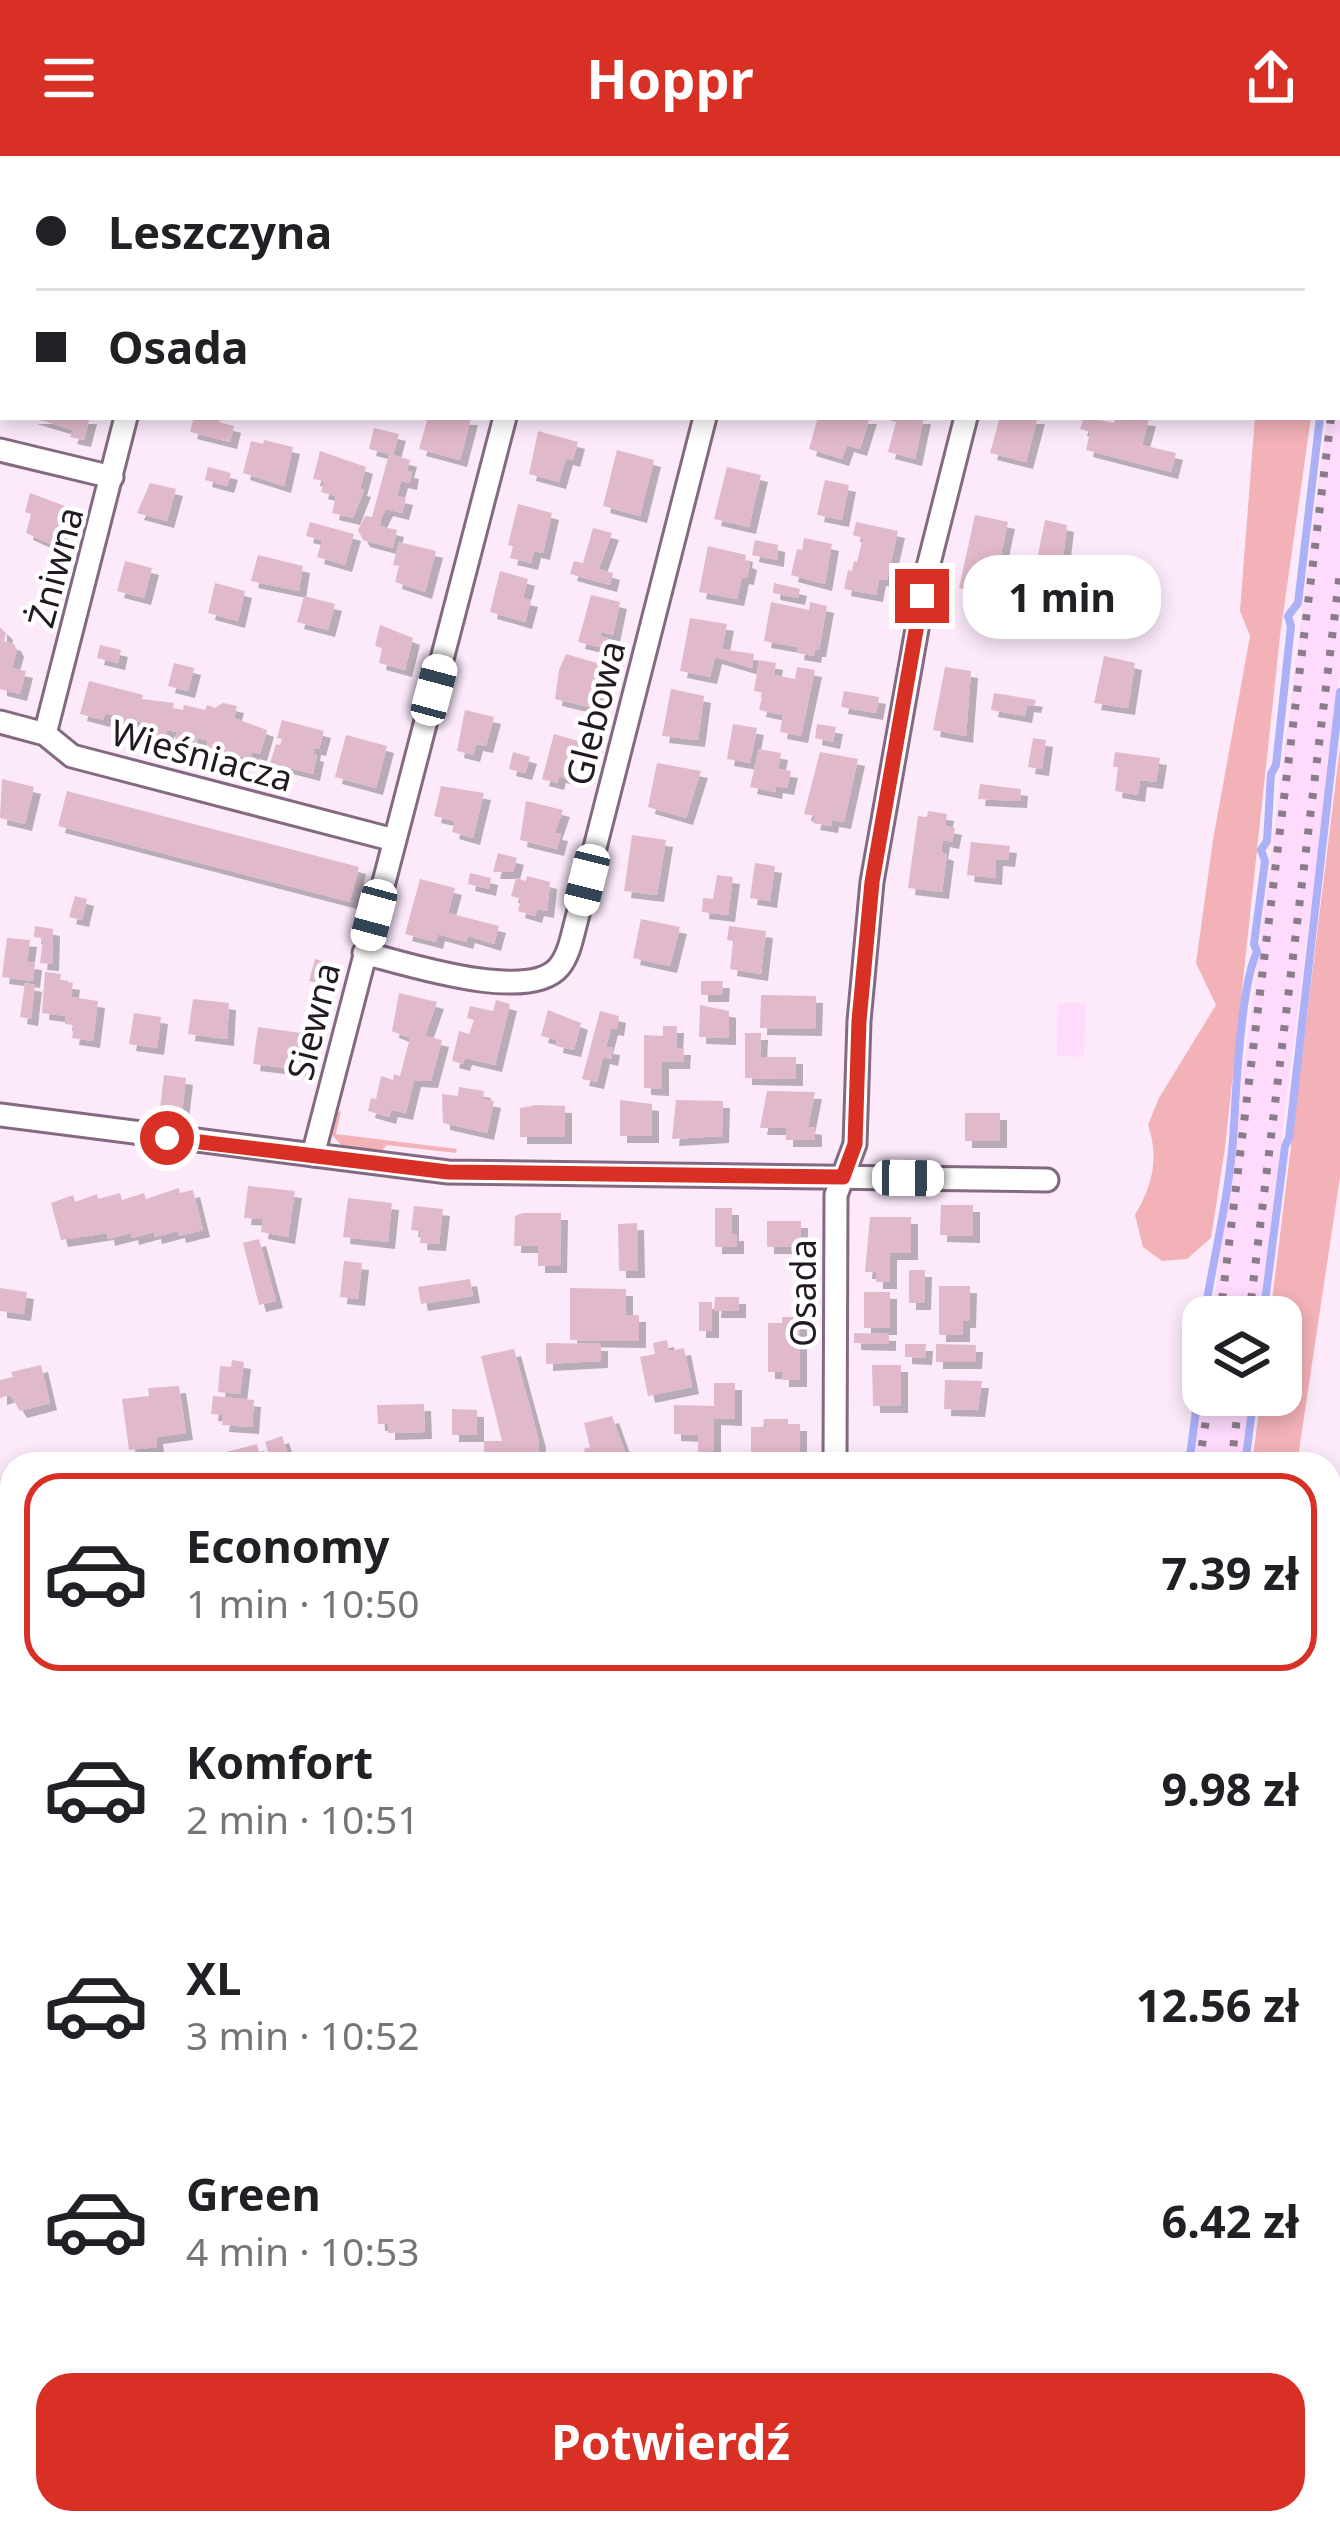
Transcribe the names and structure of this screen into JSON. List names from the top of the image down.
{
  "streets": {
    "street": [
      "Żniwna",
      "Glebowa",
      "Wieśniacza",
      "Siewna",
      "Osada"
    ]
  },
  "crossings": [
    ["Żniwna", "Wieśniacza"],
    ["Glebowa", "Siewna"],
    ["Wieśniacza", "Siewna"]
  ],
  "page": {
    "header": "Hoppr",
    "banner": ["Leszczyna", "Osada"],
    "bubble": "1 min",
    "list": [
      {
        "name": "Economy",
        "note": "1 min · 10:50",
        "value": "7.39 zł"
      },
      {
        "name": "Komfort",
        "note": "2 min · 10:51",
        "value": "9.98 zł"
      },
      {
        "name": "XL",
        "note": "3 min · 10:52",
        "value": "12.56 zł"
      },
      {
        "name": "Green",
        "note": "4 min · 10:53",
        "value": "6.42 zł"
      }
    ],
    "buttons": "Potwierdź"
  }
}
